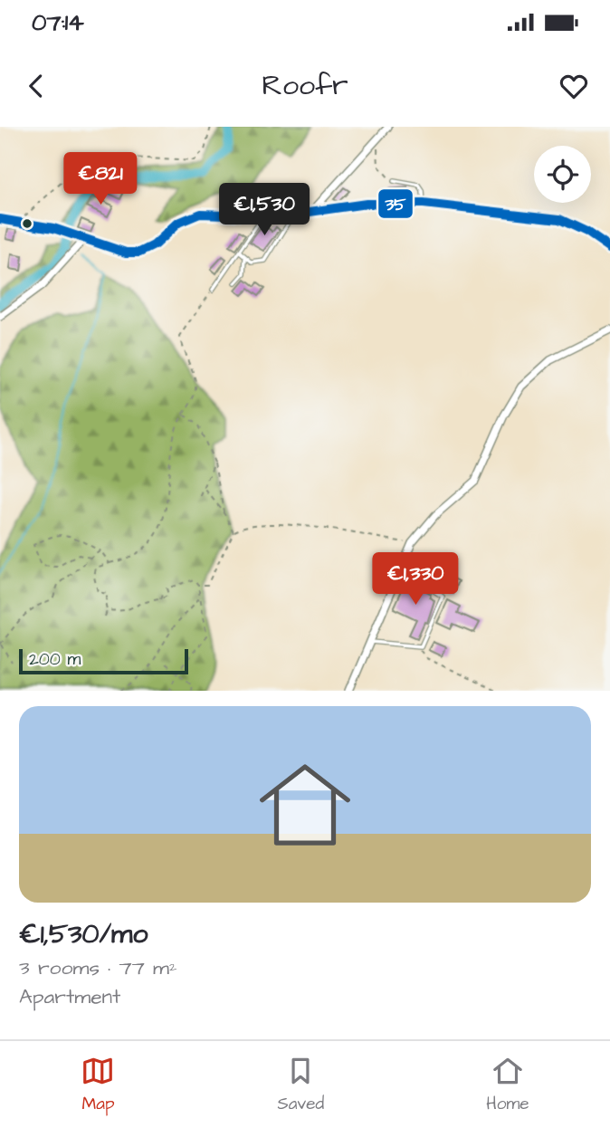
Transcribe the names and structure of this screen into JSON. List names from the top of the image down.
{
  "lines": ["transit line 35"],
  "scale_bar": "200 m",
  "page": {
    "status": "07:14",
    "header": "Roofr",
    "price": ["€821", "€1,530", "€1,330"],
    "scale": "200 m",
    "list": [
      {
        "name": "€1,530/mo",
        "note": "3 rooms · 77 m² · Apartment"
      }
    ],
    "tabs": ["Map", "Saved", "Home"]
  }
}
